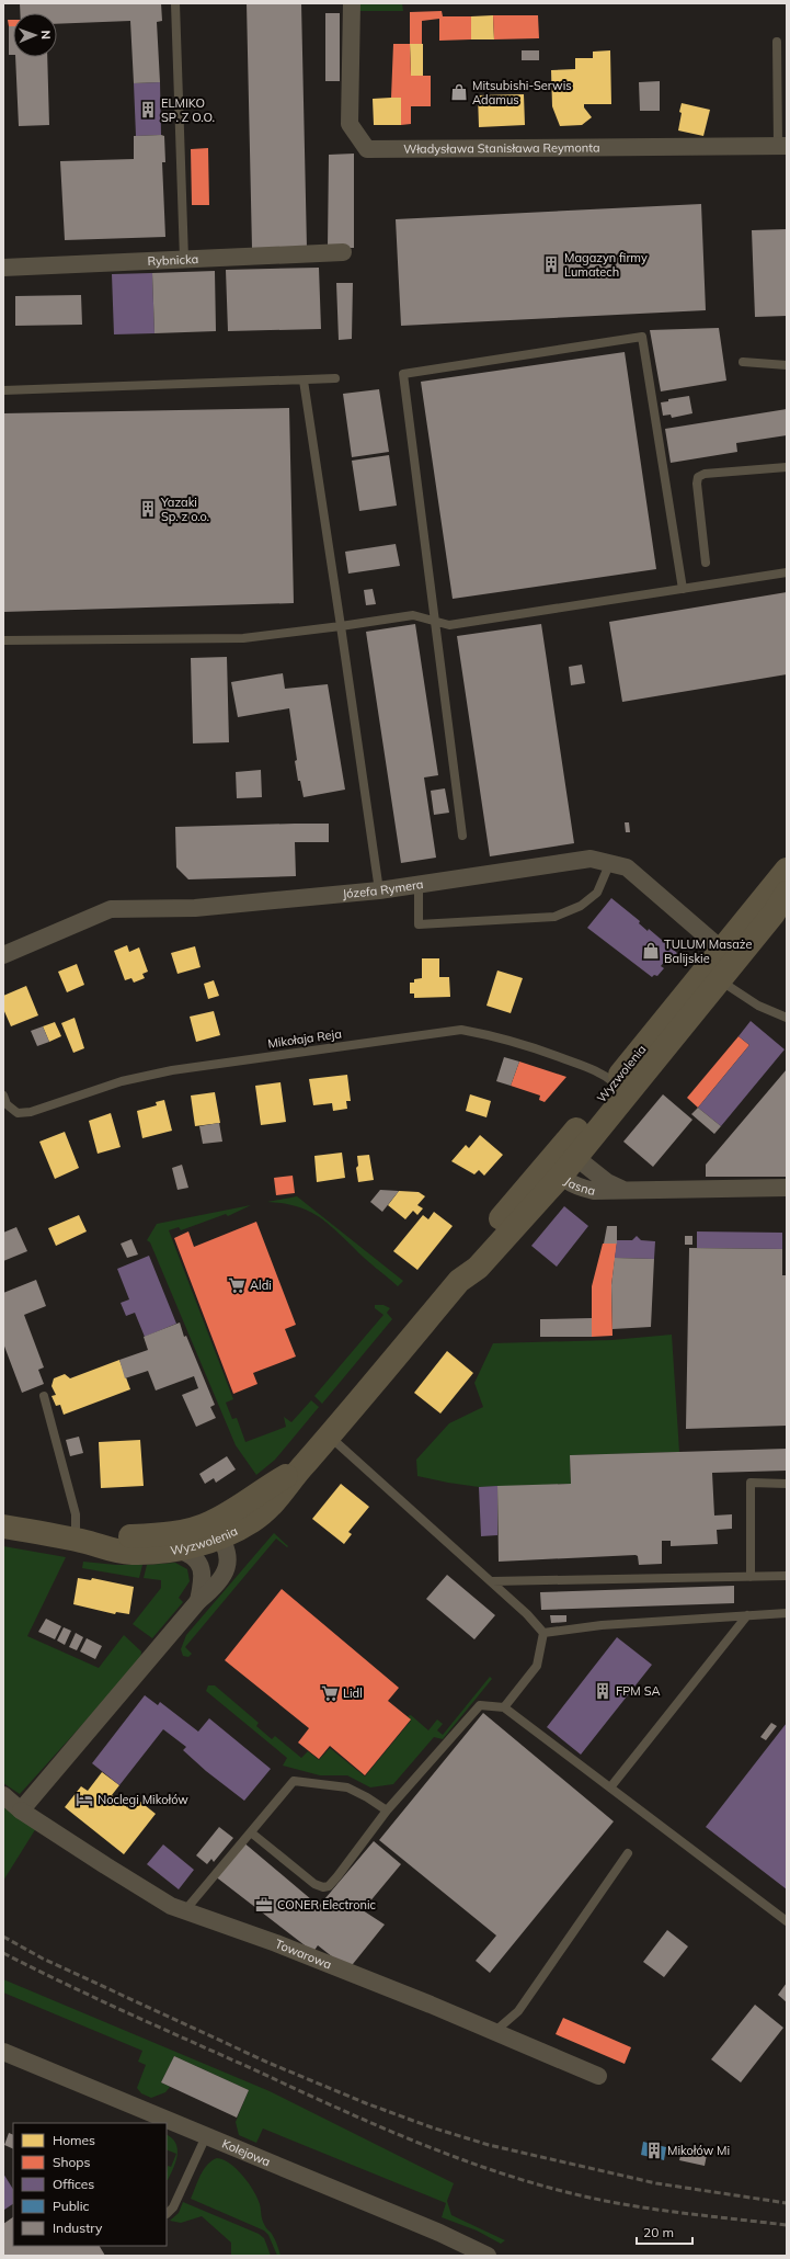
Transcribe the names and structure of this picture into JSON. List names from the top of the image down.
{
  "streets": {
    "street": [
      "Władysława Stanisława Reymonta",
      "Rybnicka",
      "Józefa Rymera",
      "Wyzwolenia",
      "Jasna",
      "Towarowa",
      "Kolejowa"
    ],
    "lane": ["Mikołaja Reja"]
  },
  "crossings": [
    ["Józefa Rymera", "Wyzwolenia"],
    ["Mikołaja Reja", "Wyzwolenia"],
    ["Wyzwolenia", "Jasna"]
  ],
  "places": {
    "shop": ["Mitsubishi-Serwis Adamus", "TULUM Masaże Balijskie"],
    "building": [
      "ELMIKO SP. Z O.O.",
      "Magazyn firmy Lumatech",
      "Yazaki Sp. z o.o.",
      "FPM SA",
      "Mikołów Mi"
    ],
    "supermarket": ["Aldi", "Lidl"],
    "hotel": ["Noclegi Mikołów"],
    "office": ["CONER Electronic"]
  },
  "legend": [
    "Homes",
    "Shops",
    "Offices",
    "Public",
    "Industry"
  ],
  "scale_bar": "20 m",
  "north": "right"
}
